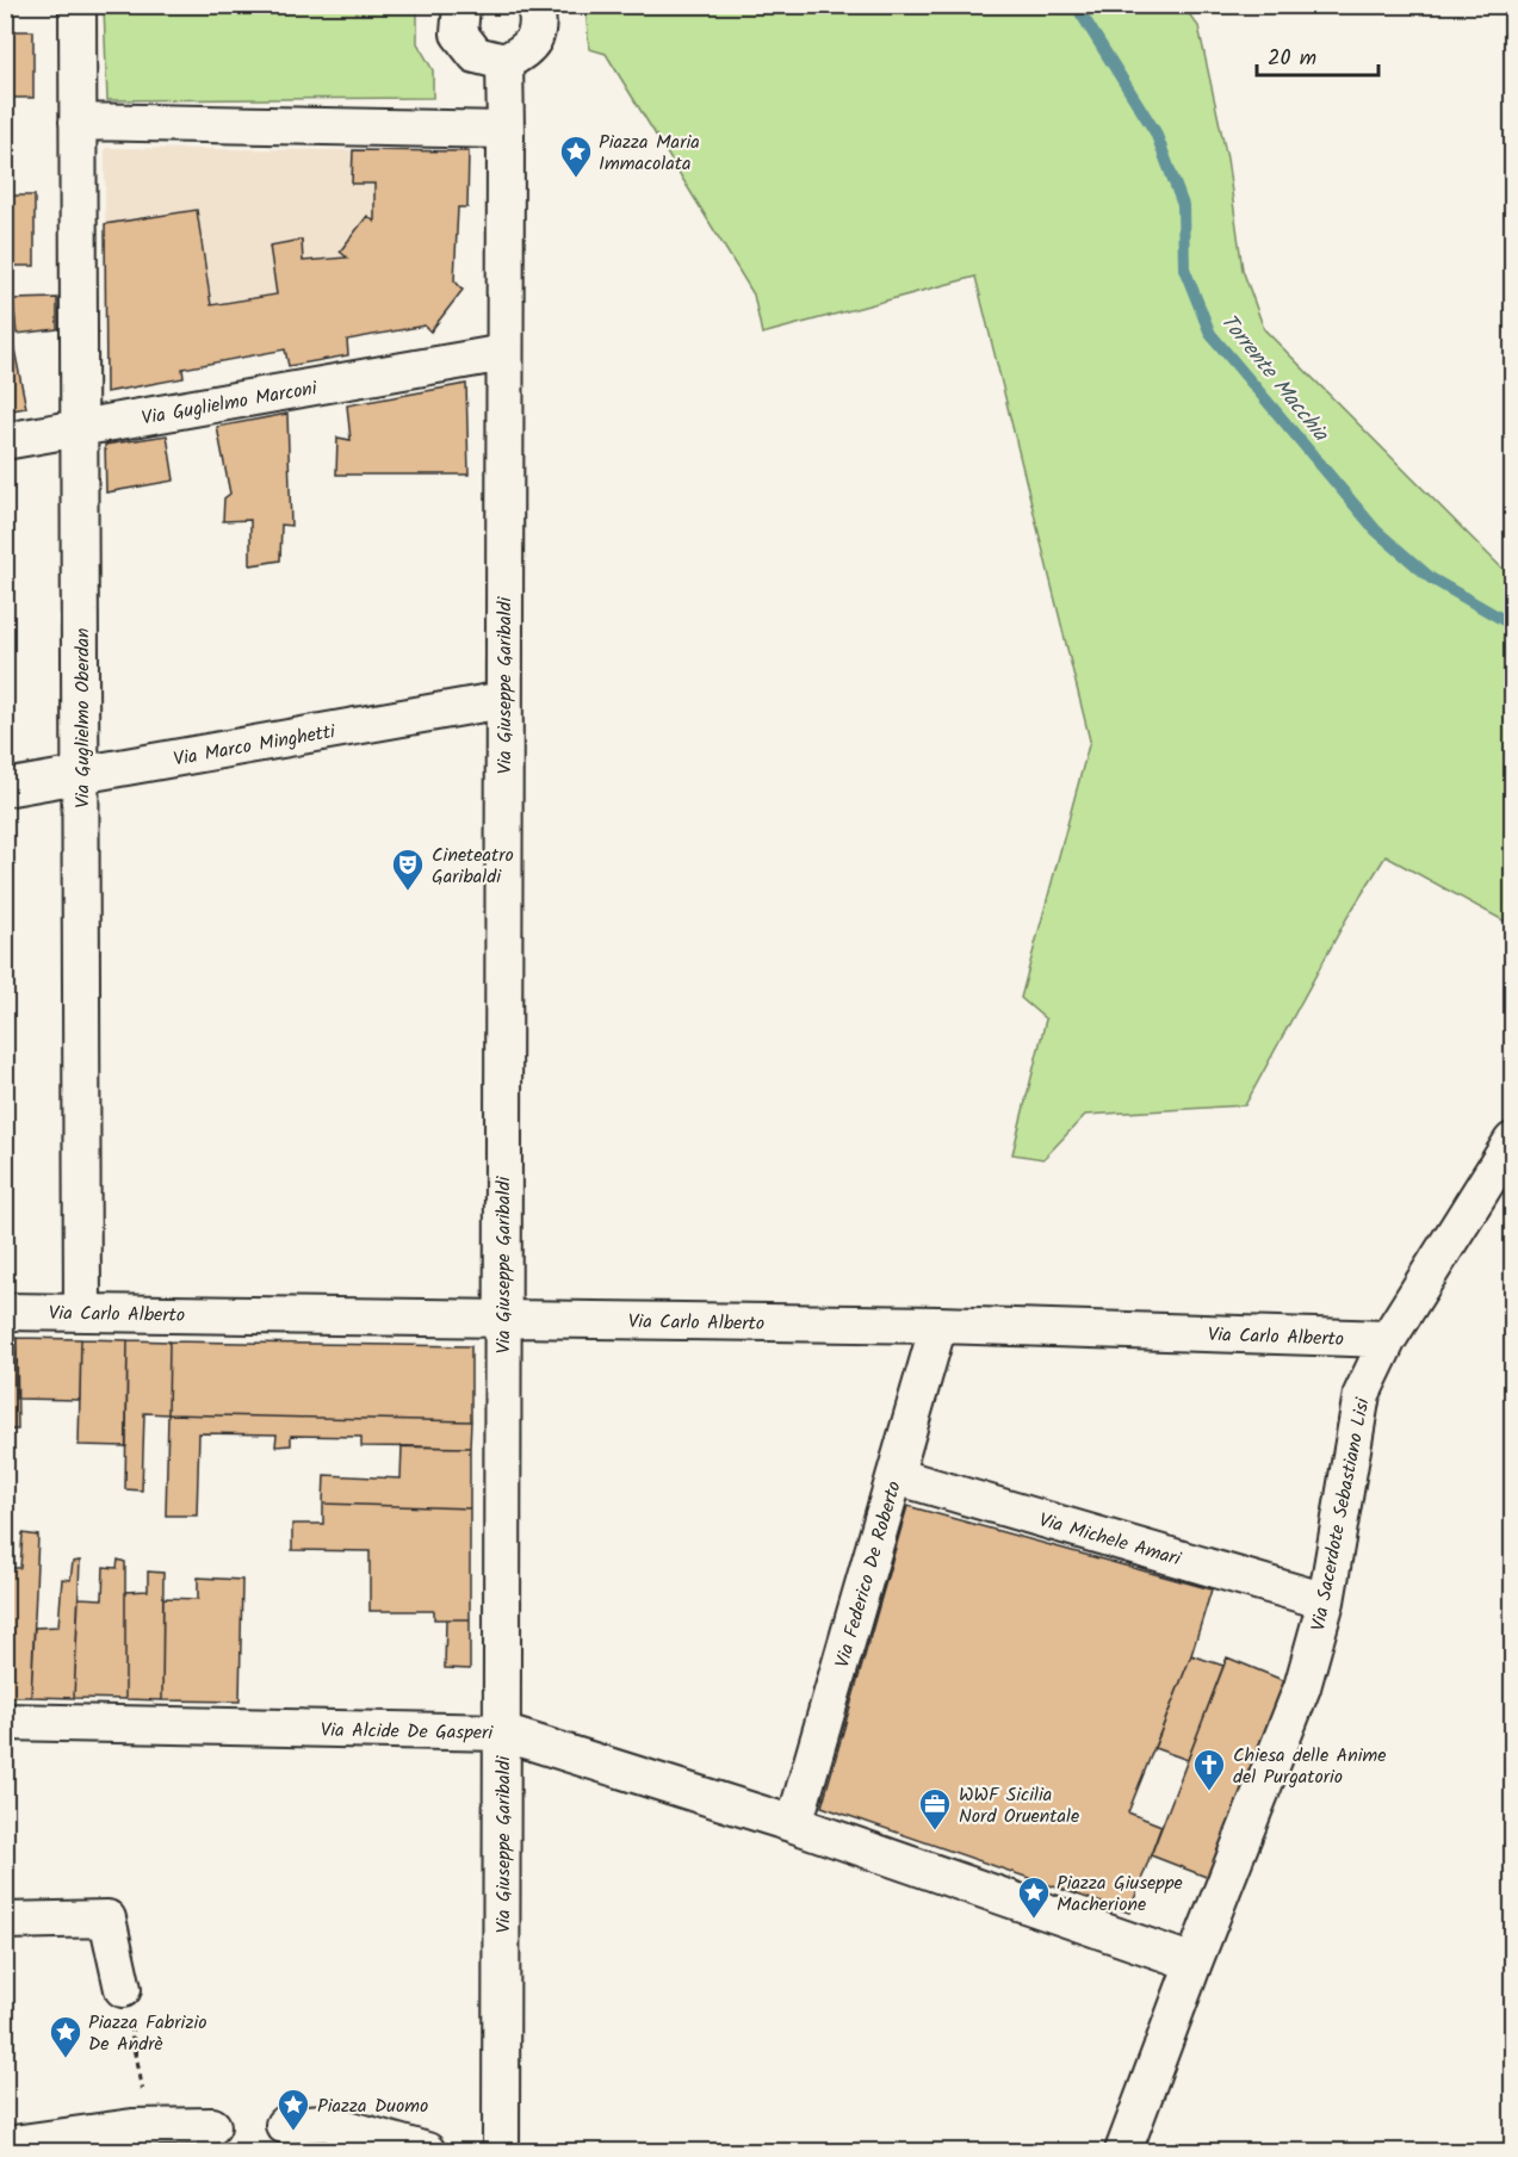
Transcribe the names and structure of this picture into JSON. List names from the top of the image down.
{
  "streets": {
    "street": [
      "Via Guglielmo Marconi",
      "Via Giuseppe Garibaldi",
      "Via Guglielmo Oberdan",
      "Via Marco Minghetti",
      "Via Carlo Alberto",
      "Via Sacerdote Sebastiano Lisi",
      "Via Michele Amari",
      "Via Federico De Roberto",
      "Via Alcide De Gasperi"
    ]
  },
  "crossings": [
    ["Via Guglielmo Marconi", "Via Giuseppe Garibaldi"],
    ["Via Guglielmo Marconi", "Via Guglielmo Oberdan"],
    ["Via Giuseppe Garibaldi", "Via Marco Minghetti"],
    ["Via Giuseppe Garibaldi", "Via Carlo Alberto"],
    ["Via Giuseppe Garibaldi", "Via Alcide De Gasperi"],
    ["Via Guglielmo Oberdan", "Via Marco Minghetti"],
    ["Via Guglielmo Oberdan", "Via Carlo Alberto"],
    ["Via Carlo Alberto", "Via Sacerdote Sebastiano Lisi"],
    ["Via Carlo Alberto", "Via Federico De Roberto"],
    ["Via Sacerdote Sebastiano Lisi", "Via Michele Amari"],
    ["Via Sacerdote Sebastiano Lisi", "Via Alcide De Gasperi"],
    ["Via Michele Amari", "Via Federico De Roberto"],
    ["Via Federico De Roberto", "Via Alcide De Gasperi"]
  ],
  "water": ["Torrente Macchia"],
  "places": {
    "place": [
      "Piazza Maria Immacolata",
      "Piazza Giuseppe Macherione",
      "Piazza Fabrizio De Andrè",
      "Piazza Duomo"
    ],
    "theatre": ["Cineteatro Garibaldi"],
    "church": ["Chiesa delle Anime del Purgatorio"],
    "office": ["WWF Sicilia Nord Oruentale"]
  },
  "scale_bar": "20 m"
}
